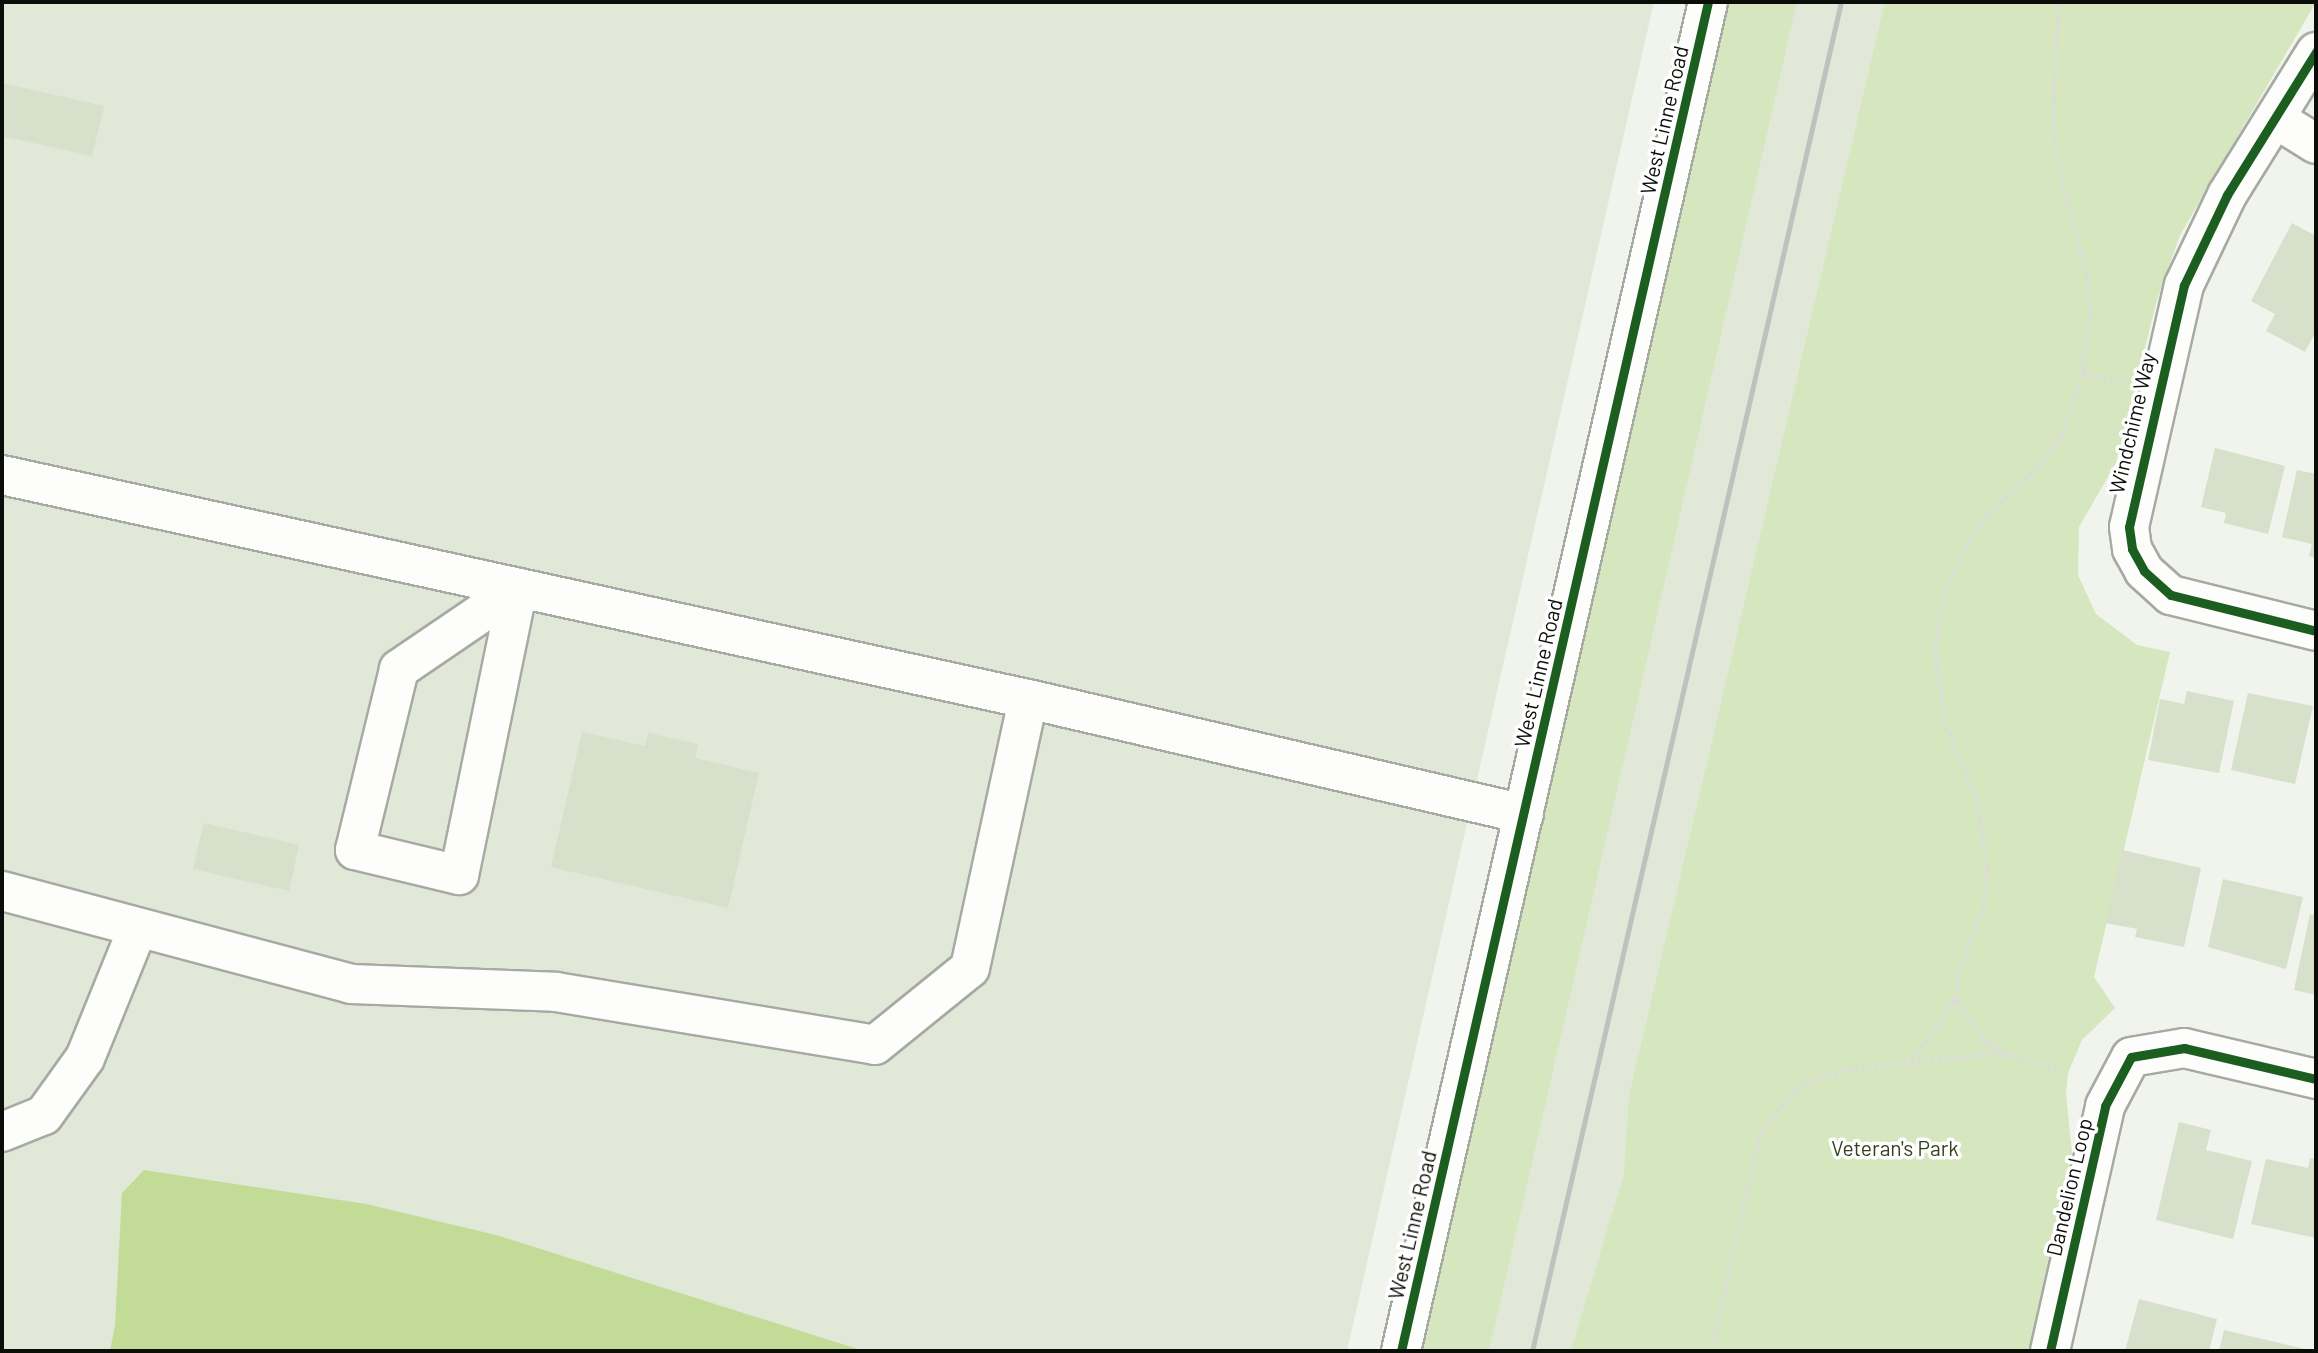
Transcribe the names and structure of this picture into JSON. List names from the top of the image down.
{
  "streets": {
    "street": ["West Linne Road", "Windchime Way", "Dandelion Loop"]
  },
  "parks": ["Veteran's Park"]
}
